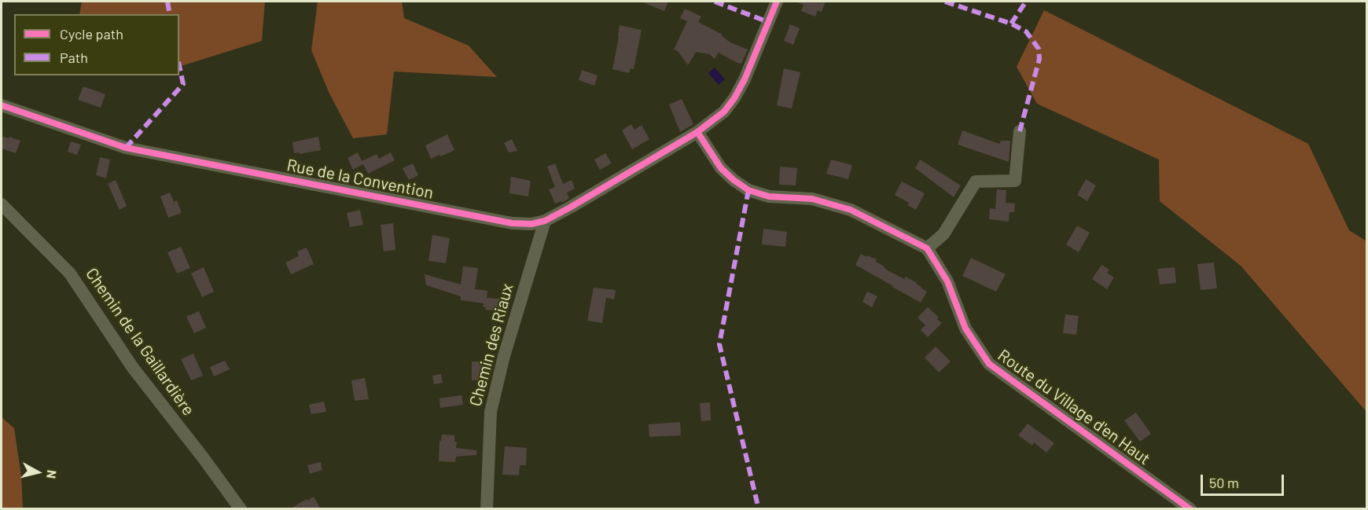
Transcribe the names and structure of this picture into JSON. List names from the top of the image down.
{
  "streets": {
    "street": [
      "Rue de la Convention",
      "Chemin de la Gaillardière",
      "Chemin des Riaux",
      "Route du Village d'en Haut"
    ]
  },
  "crossings": [
    ["Rue de la Convention", "Chemin des Riaux"]
  ],
  "legend": ["Cycle path", "Path"],
  "scale_bar": "50 m",
  "north": "right"
}
